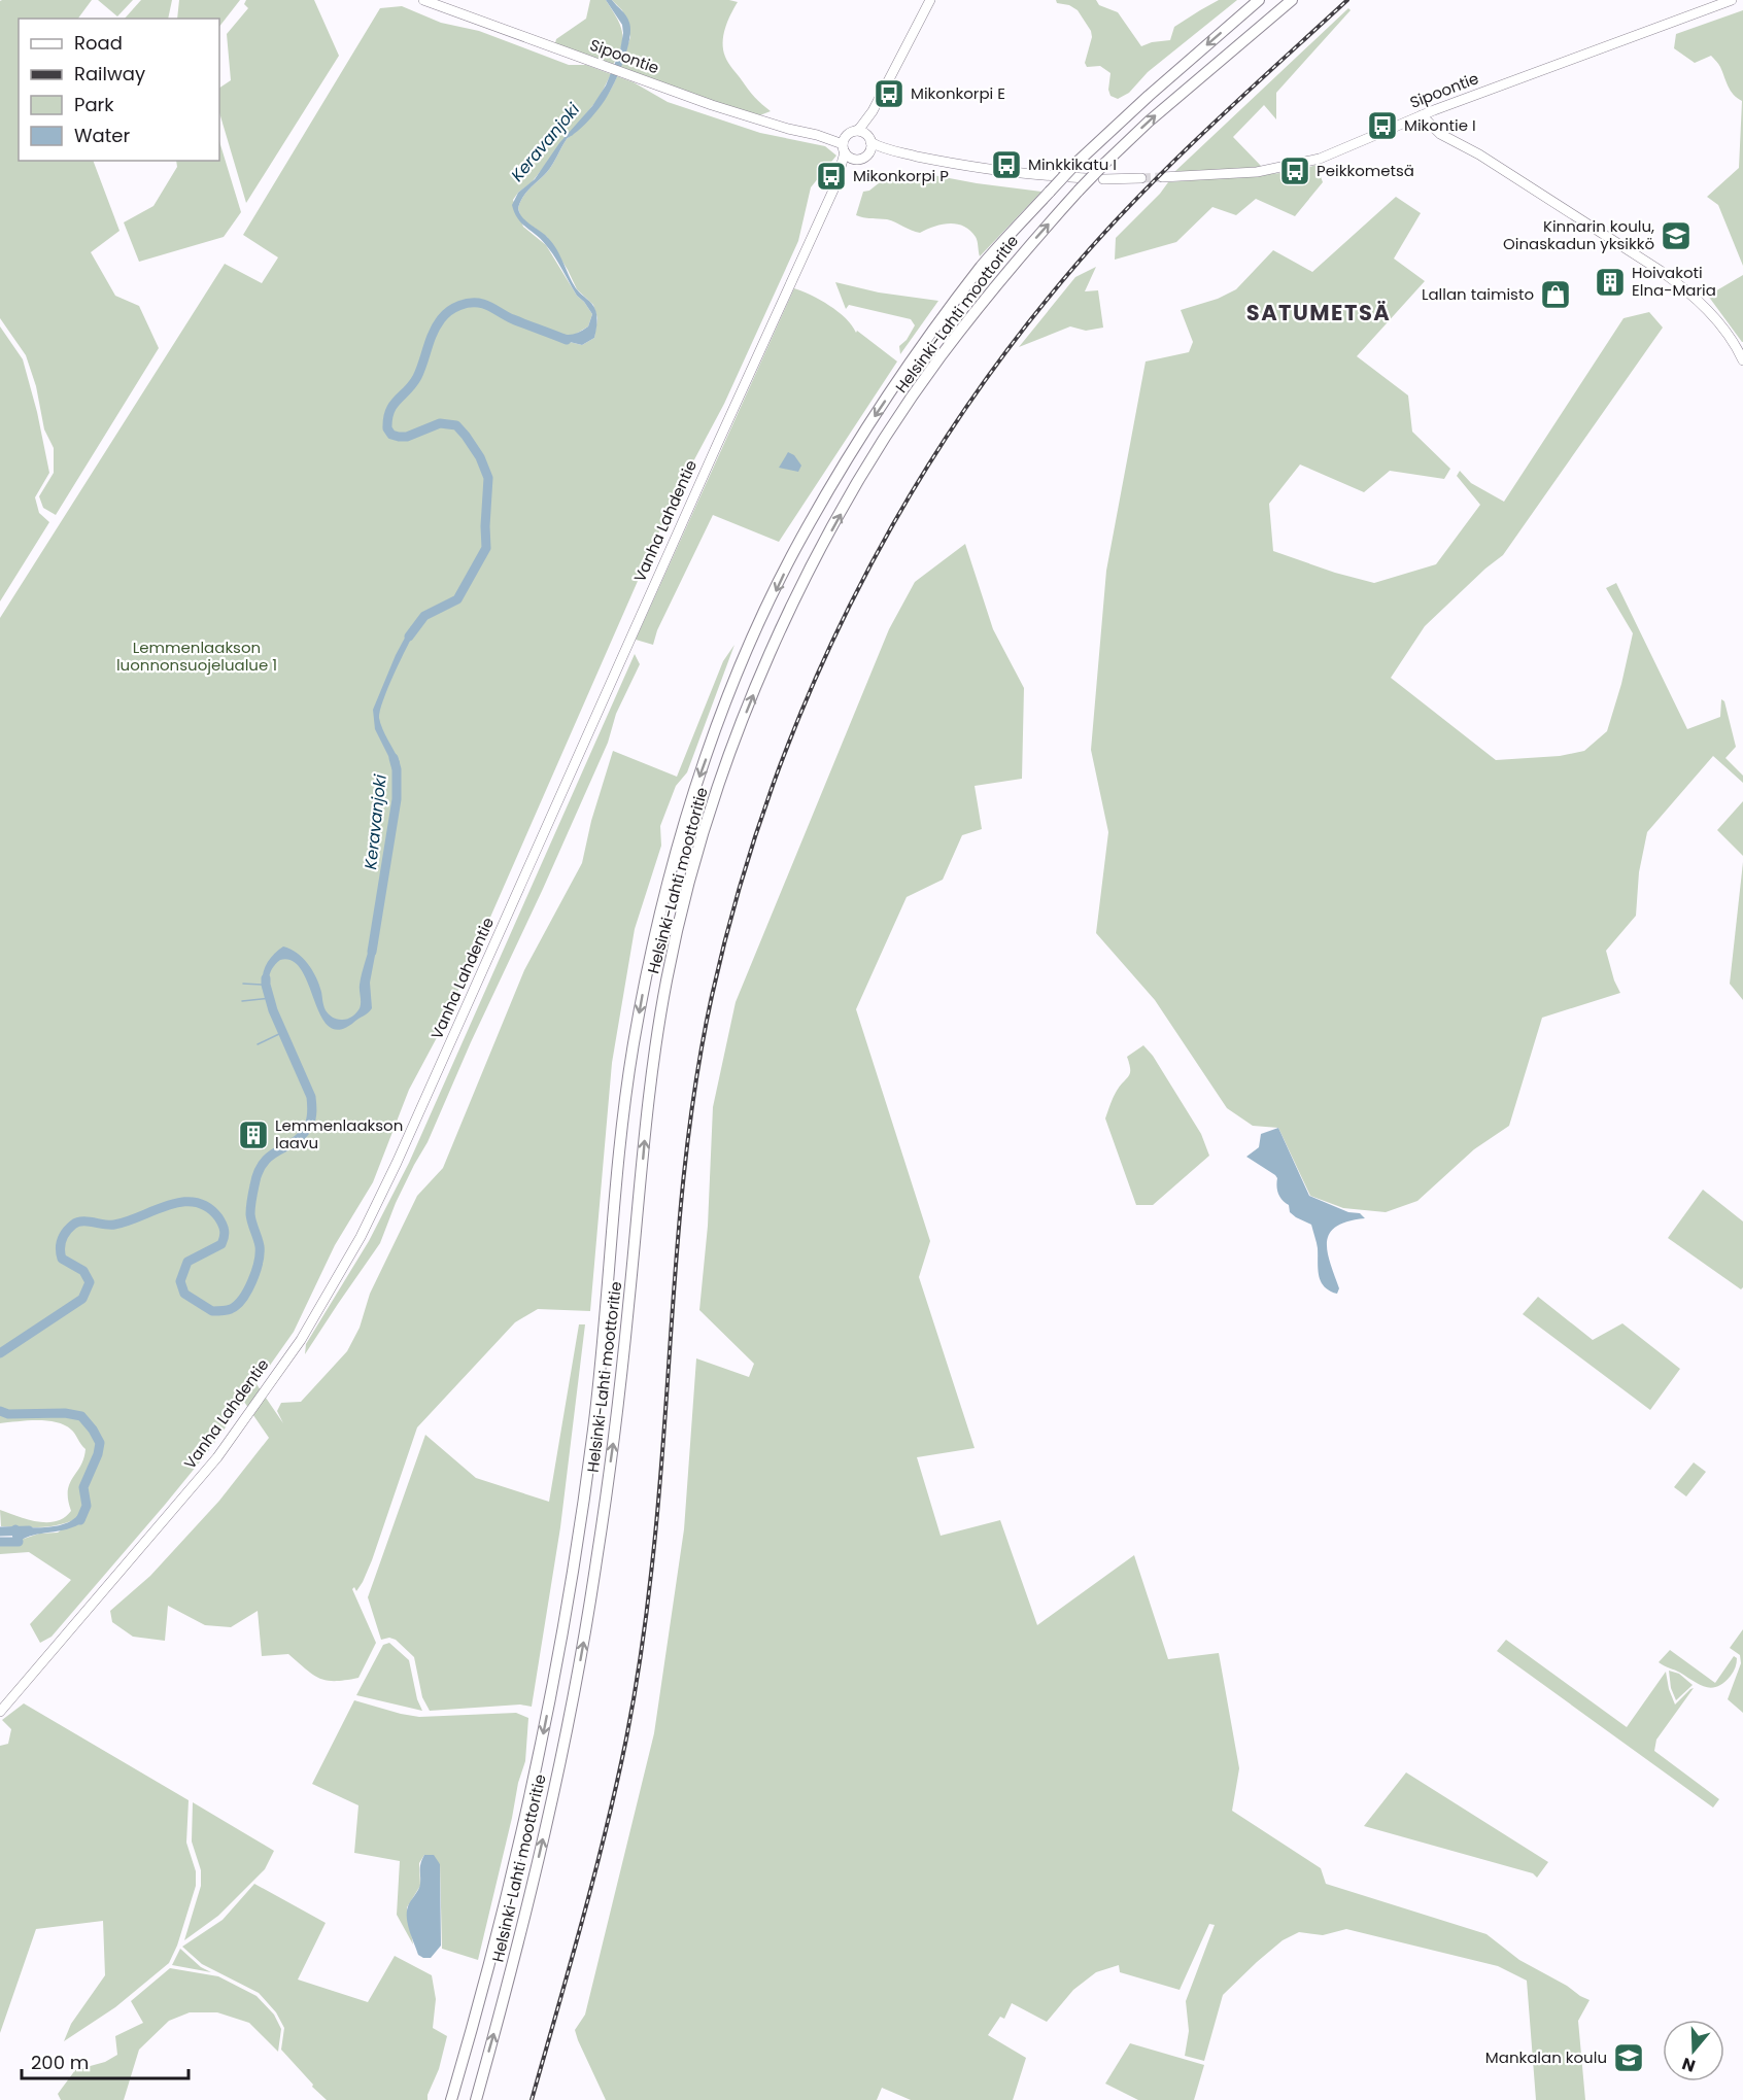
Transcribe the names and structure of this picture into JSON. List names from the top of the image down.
{
  "streets": {
    "highway": ["Helsinki-Lahti moottoritie"],
    "main road": ["Sipoontie", "Vanha Lahdentie"]
  },
  "crossings": [
    ["Sipoontie", "Vanha Lahdentie"]
  ],
  "districts": ["SATUMETSÄ"],
  "water": ["Keravanjoki"],
  "parks": ["Lemmenlaakson luonnonsuojelualue 1"],
  "places": {
    "bus stop": [
      "Mikonkorpi E",
      "Mikontie I",
      "Minkkikatu I",
      "Peikkometsä",
      "Mikonkorpi P"
    ],
    "school or university": ["Kinnarin koulu, Oinaskadun yksikkö", "Mankalan koulu"],
    "building": ["Hoivakoti Elna-Maria", "Lemmenlaakson laavu"],
    "shop": ["Lallan taimisto"]
  },
  "legend": [
    "Road",
    "Railway",
    "Park",
    "Water"
  ],
  "scale_bar": "200 m",
  "north": "bottom"
}
